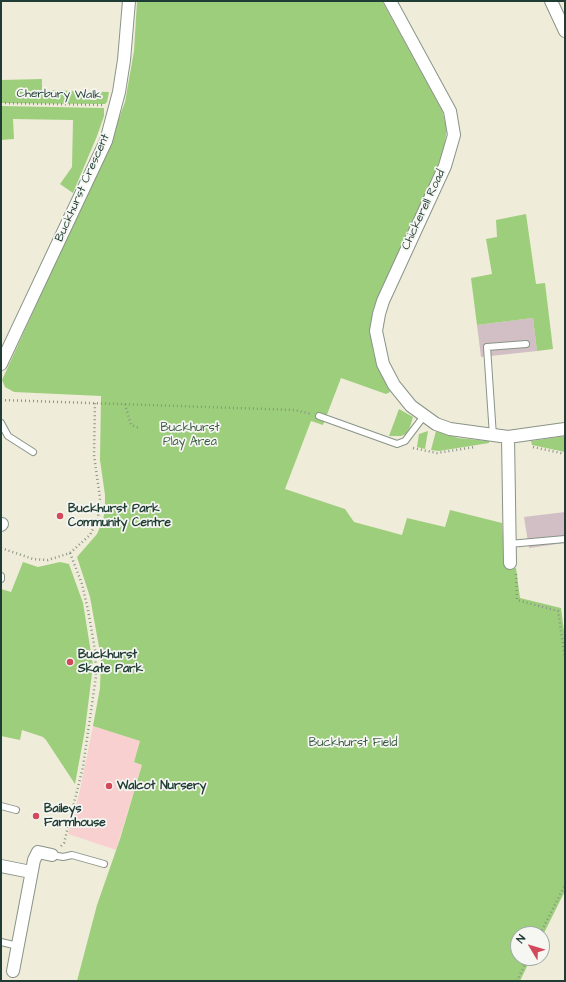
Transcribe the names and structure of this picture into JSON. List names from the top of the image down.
{
  "streets": {
    "street": ["Buckhurst Crescent", "Chickerell Road"],
    "path": ["Cherbury Walk"]
  },
  "crossings": [
    ["Cherbury Walk", "Buckhurst Crescent"]
  ],
  "parks": ["Buckhurst Play Area", "Buckhurst Field"],
  "places": [
    "Buckhurst Park Community Centre",
    "Buckhurst Skate Park",
    "Walcot Nursery",
    "Baileys Farmhouse"
  ],
  "north": "top left"
}
